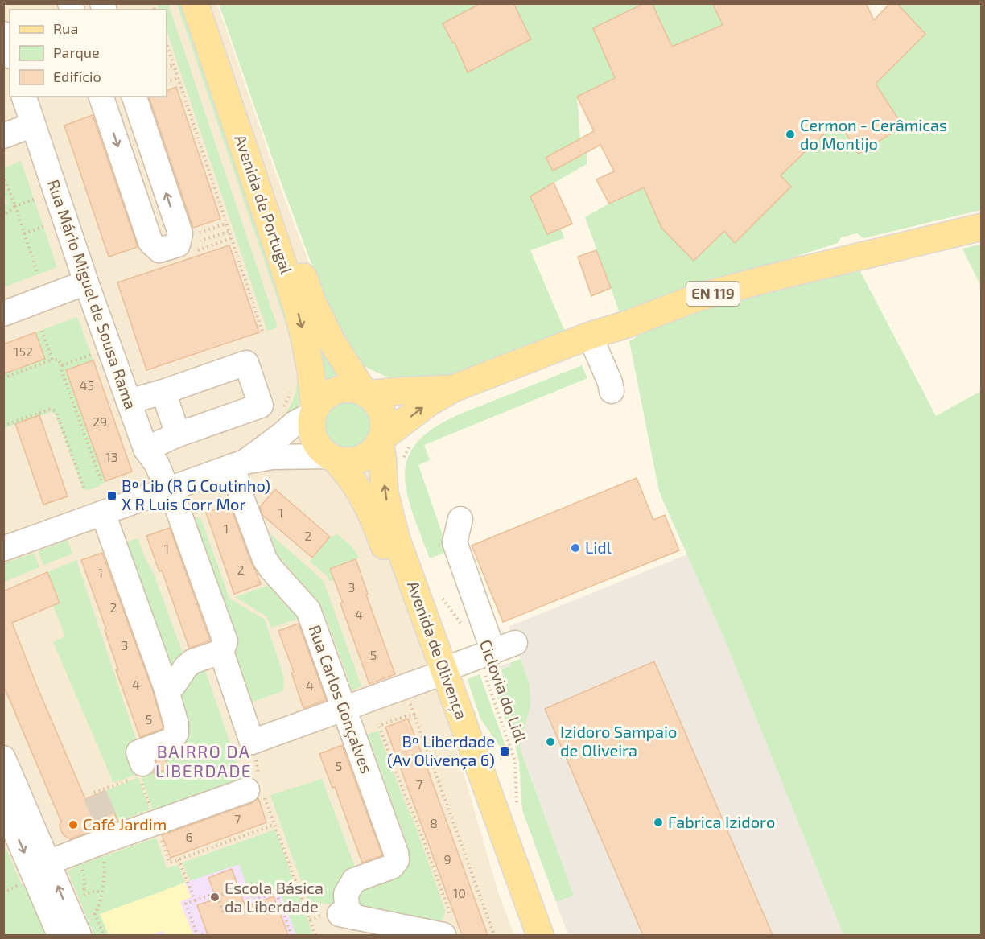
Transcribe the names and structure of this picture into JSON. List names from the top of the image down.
{
  "streets": {
    "main road": ["Avenida de Portugal", "EN 119", "Avenida de Olivença"],
    "street": ["Rua Mário Miguel de Sousa Rama", "Rua Carlos Gonçalves"],
    "path": ["Ciclovia do Lidl"]
  },
  "crossings": [
    ["Avenida de Portugal", "EN 119"],
    ["Avenida de Portugal", "Avenida de Olivença"],
    ["EN 119", "Avenida de Olivença"]
  ],
  "districts": ["BAIRRO DA LIBERDADE"],
  "places": {
    "other": [
      "Cermon - Cerâmicas do Montijo",
      "Lidl",
      "Izidoro Sampaio de Oliveira",
      "Fabrica Izidoro",
      "Café Jardim",
      "Escola Básica da Liberdade"
    ],
    "transit": ["Bº Lib (R G Coutinho) X R Luis Corr Mor", "Bº Liberdade (Av Olivença 6)"]
  },
  "house_numbers": [
    "152",
    "45",
    "29",
    "13",
    "1",
    "1",
    "2",
    "1",
    "2",
    "1",
    "3",
    "2",
    "4",
    "3",
    "5",
    "4",
    "4",
    "5",
    "5",
    "7",
    "7",
    "8",
    "6",
    "9",
    "10"
  ],
  "legend": ["Rua", "Parque", "Edifício"]
}
